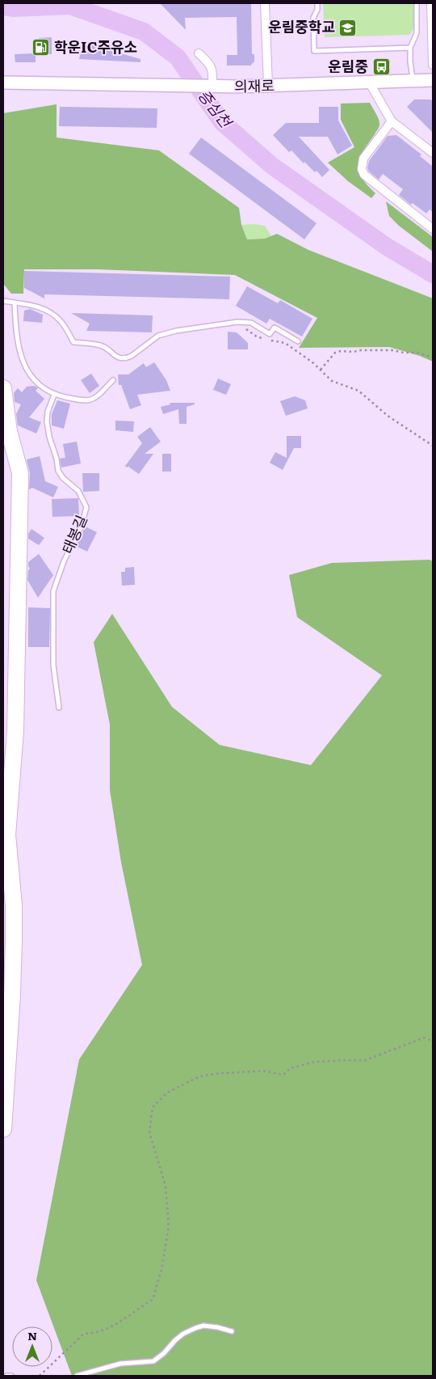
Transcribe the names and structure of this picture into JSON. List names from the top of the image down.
{
  "streets": {
    "main road": ["의재로"],
    "lane": ["태봉길"]
  },
  "water": ["증심천"],
  "places": {
    "school or university": ["운림중학교"],
    "fuel station": ["학운IC주유소"],
    "bus stop": ["운림중"]
  },
  "north": "top"
}
